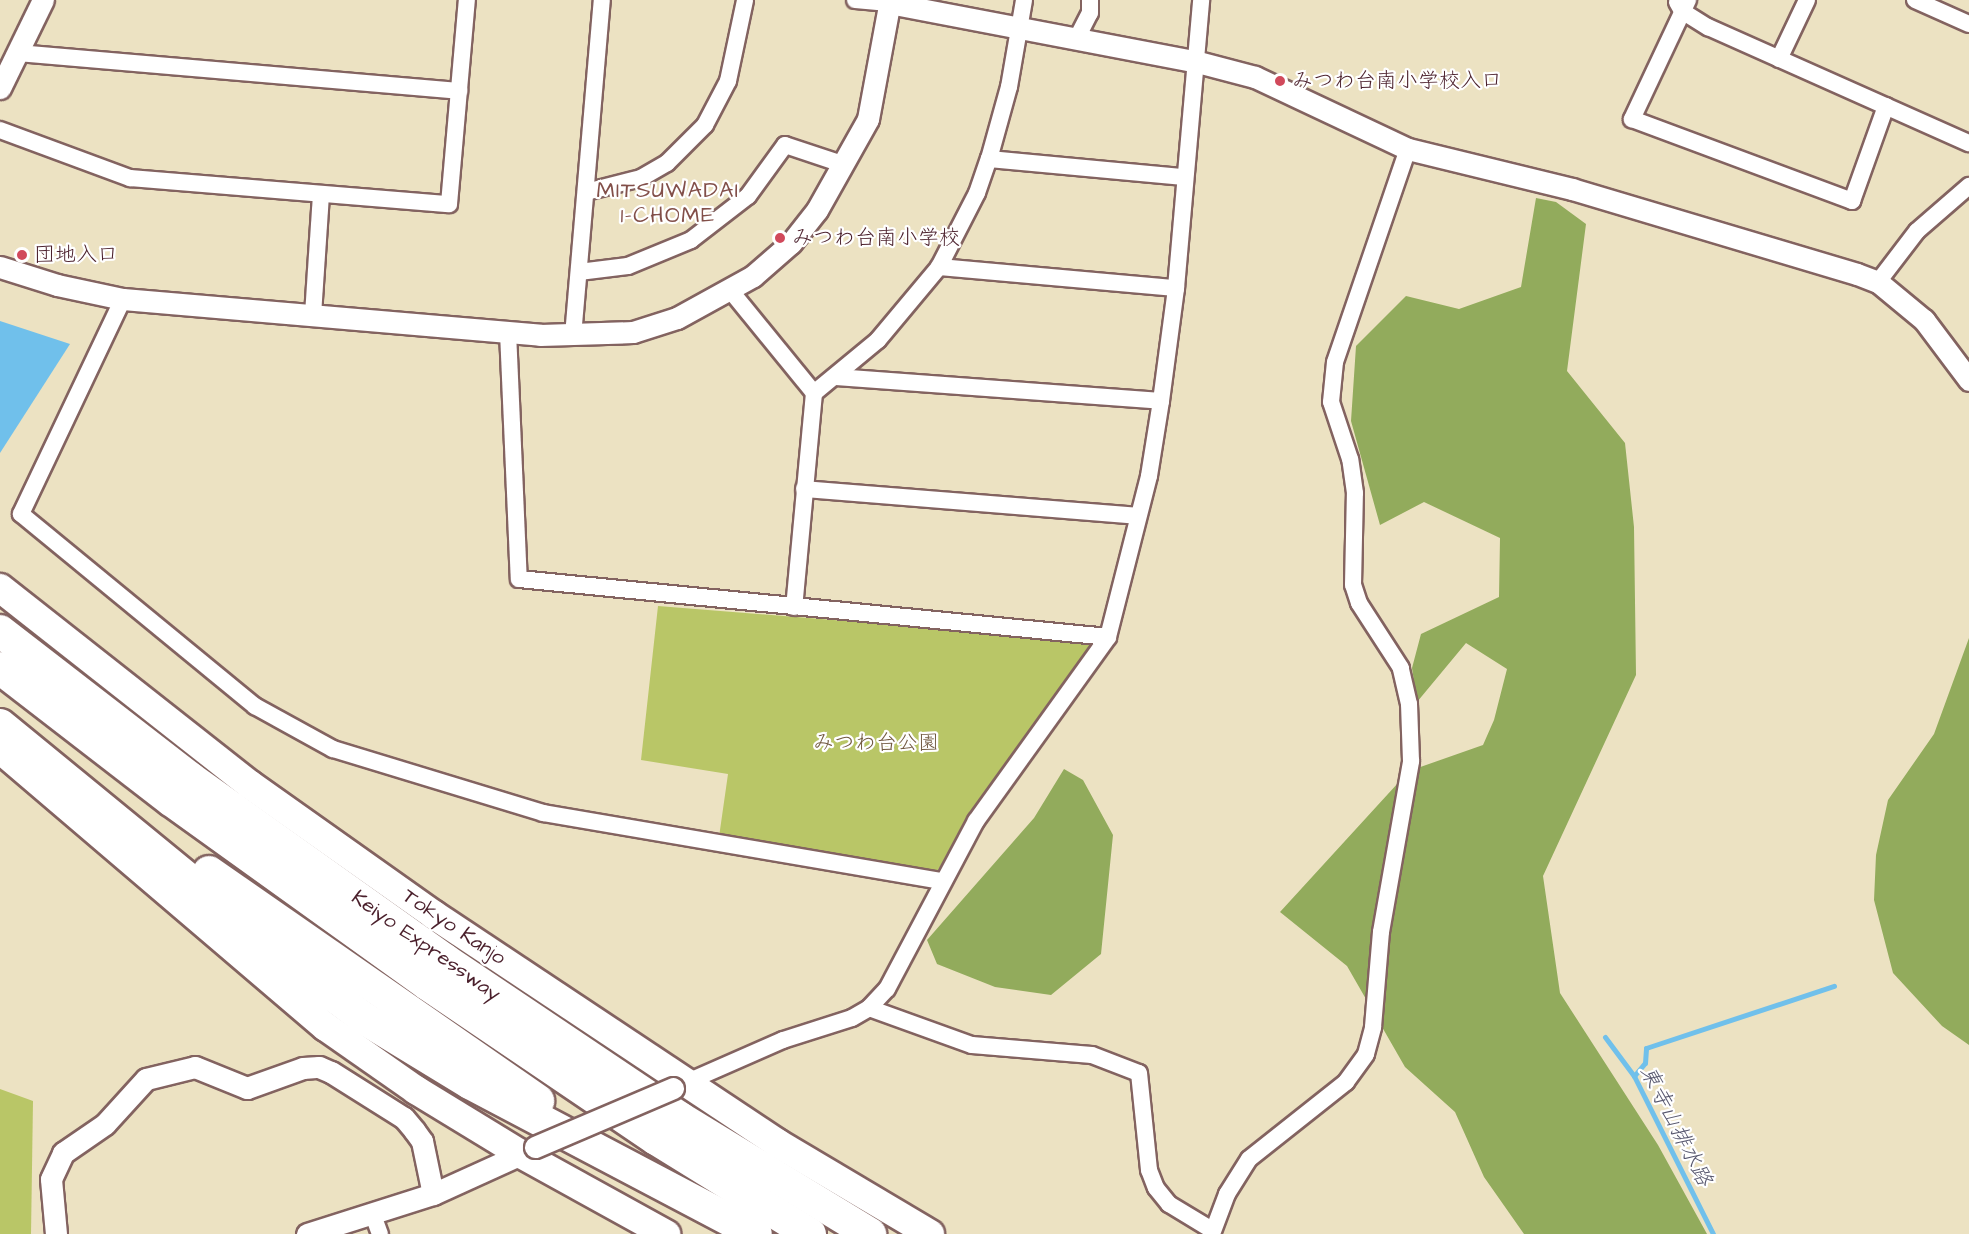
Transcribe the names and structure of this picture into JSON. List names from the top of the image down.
{
  "streets": {
    "highway": ["Tokyo Kanjo", "Keiyo Expressway"]
  },
  "districts": ["MITSUWADAI 1-CHOME"],
  "water": ["東寺山排水路"],
  "parks": ["みつわ台公園"],
  "places": ["みつわ台南小学校入口", "みつわ台南小学校", "団地入口"]
}
